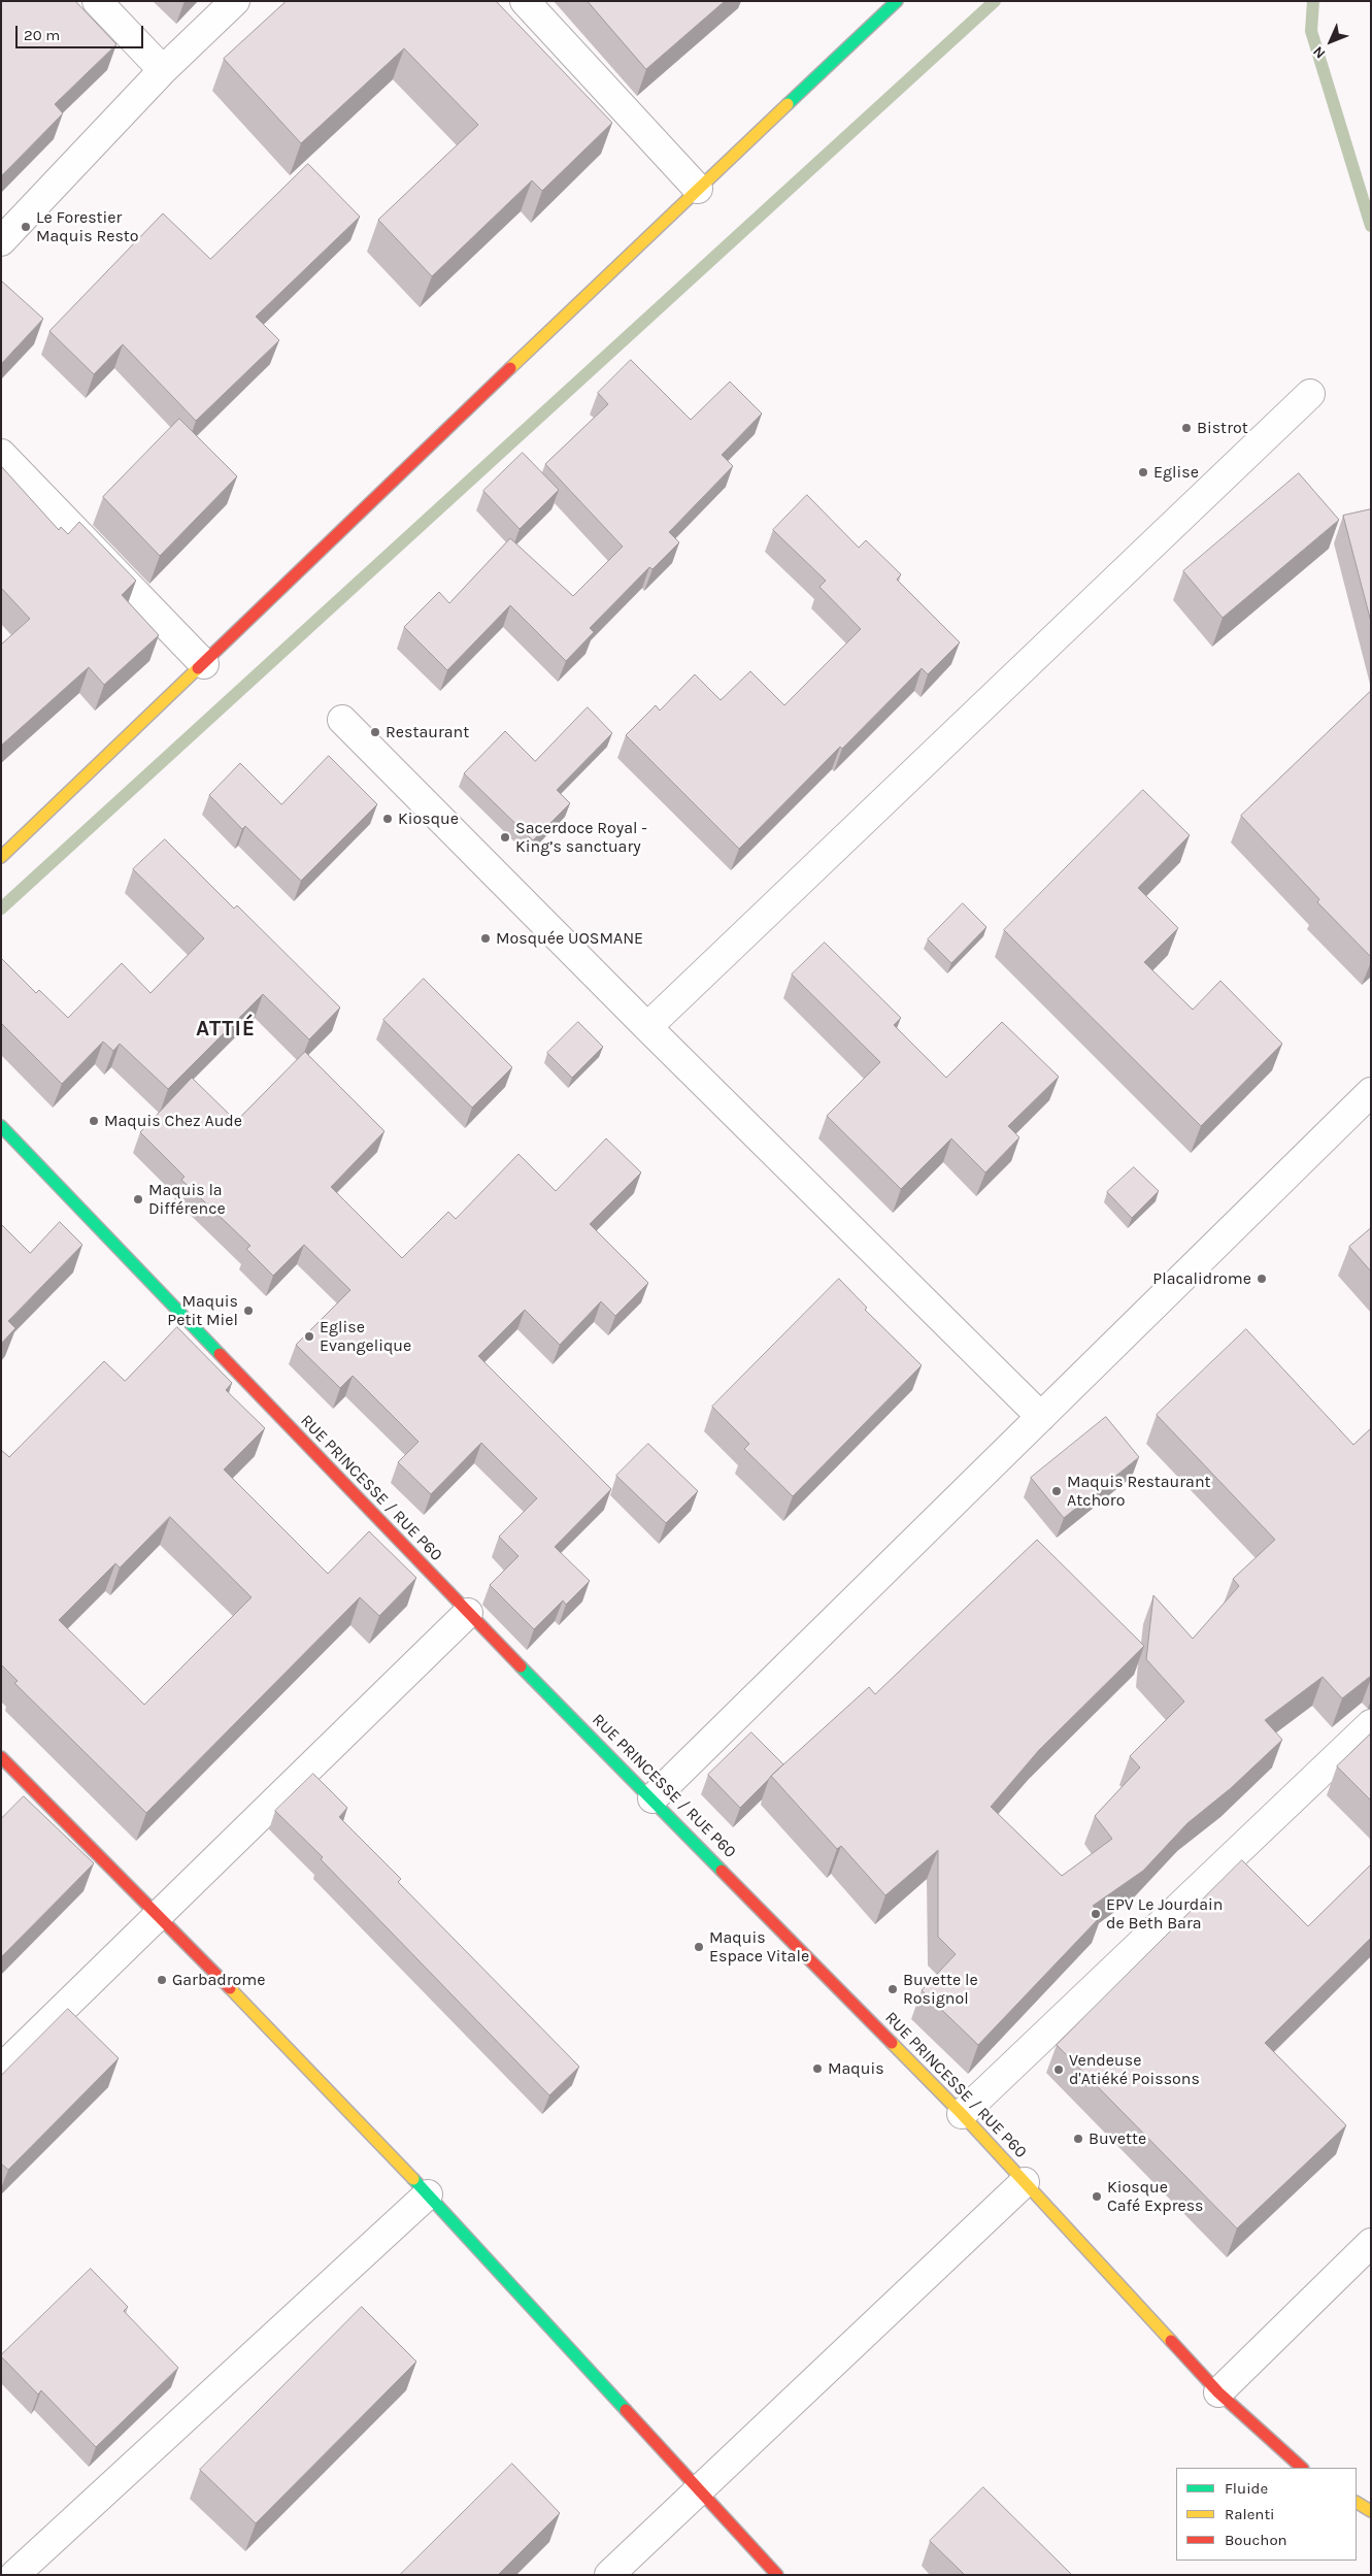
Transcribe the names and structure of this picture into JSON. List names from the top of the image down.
{
  "streets": {
    "street": ["RUE PRINCESSE / RUE P60"]
  },
  "districts": ["ATTIÉ"],
  "places": [
    "Le Forestier Maquis Resto",
    "Bistrot",
    "Eglise",
    "Restaurant",
    "Kiosque",
    "Sacerdoce Royal - King’s sanctuary",
    "Mosquée UOSMANE",
    "Maquis Chez Aude",
    "Maquis la Différence",
    "Placalidrome",
    "Maquis Petit Miel",
    "Eglise Evangelique",
    "Maquis Restaurant Atchoro",
    "EPV Le Jourdain de Beth Bara",
    "Maquis Espace Vitale",
    "Garbadrome",
    "Buvette le Rosignol",
    "Maquis",
    "Vendeuse d'Atiéké Poissons",
    "Buvette",
    "Kiosque Café Express"
  ],
  "legend": ["Fluide", "Ralenti", "Bouchon"],
  "scale_bar": "20 m",
  "north": "bottom left"
}
